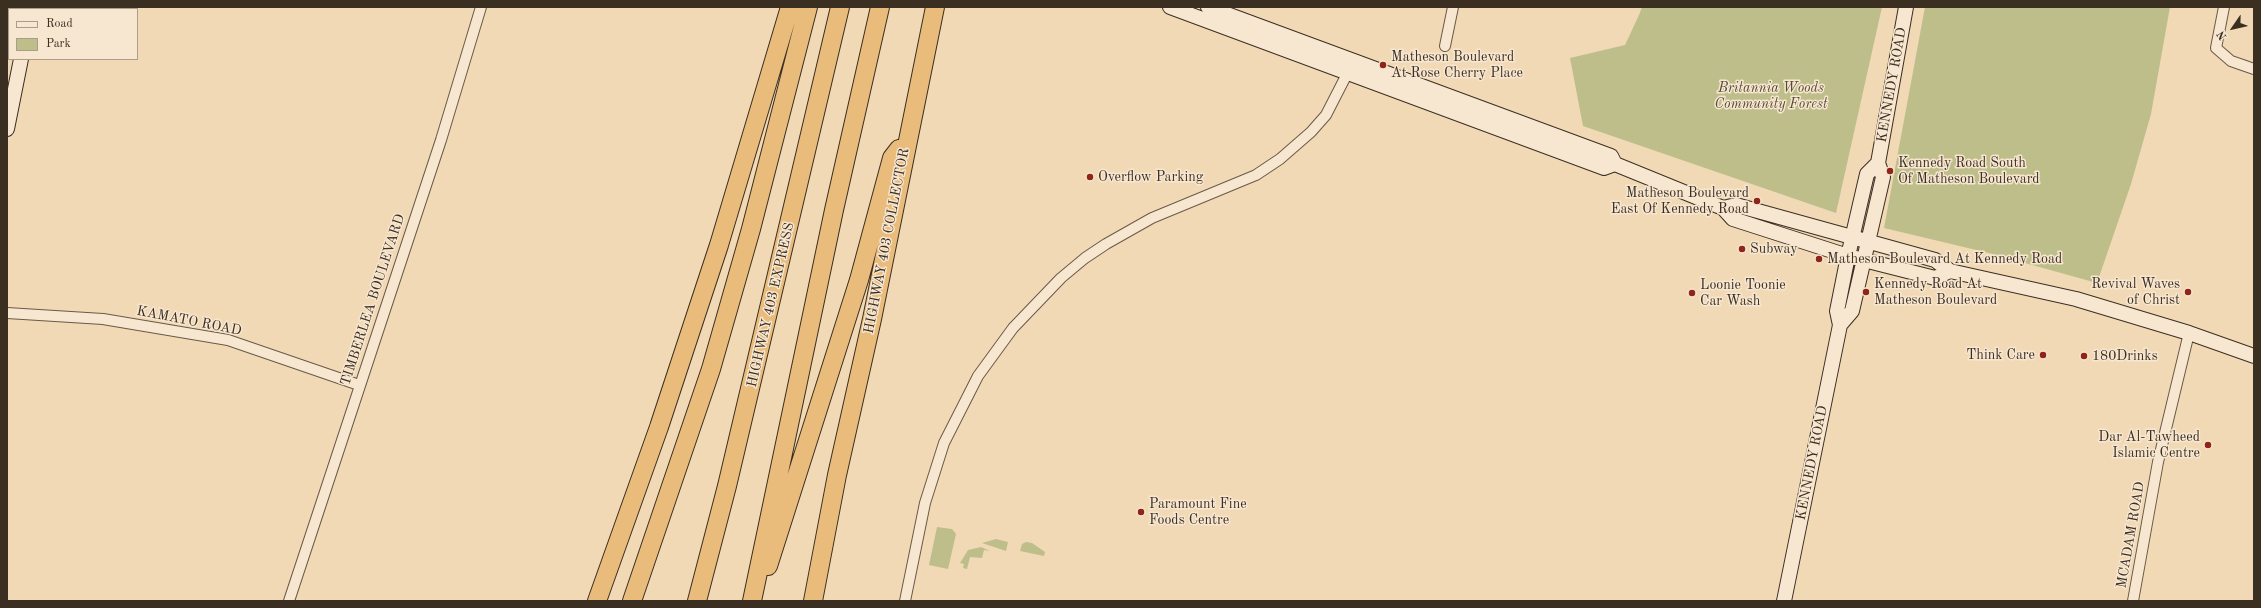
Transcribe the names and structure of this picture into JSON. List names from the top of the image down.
{
  "streets": {
    "highway": ["HIGHWAY 403 COLLECTOR", "HIGHWAY 403 EXPRESS"],
    "street": [
      "KENNEDY ROAD",
      "TIMBERLEA BOULEVARD",
      "KAMATO ROAD",
      "MCADAM ROAD"
    ]
  },
  "crossings": [
    ["TIMBERLEA BOULEVARD", "KAMATO ROAD"]
  ],
  "parks": ["Britannia Woods Community Forest"],
  "places": [
    "Matheson Boulevard At Rose Cherry Place",
    "Kennedy Road South Of Matheson Boulevard",
    "Overflow Parking",
    "Matheson Boulevard East Of Kennedy Road",
    "Subway",
    "Matheson Boulevard At Kennedy Road",
    "Kennedy Road At Matheson Boulevard",
    "Revival Waves of Christ",
    "Loonie Toonie Car Wash",
    "Think Care",
    "180Drinks",
    "Dar Al-Tawheed Islamic Centre",
    "Paramount Fine Foods Centre"
  ],
  "legend": ["Road", "Park"],
  "north": "bottom left"
}
